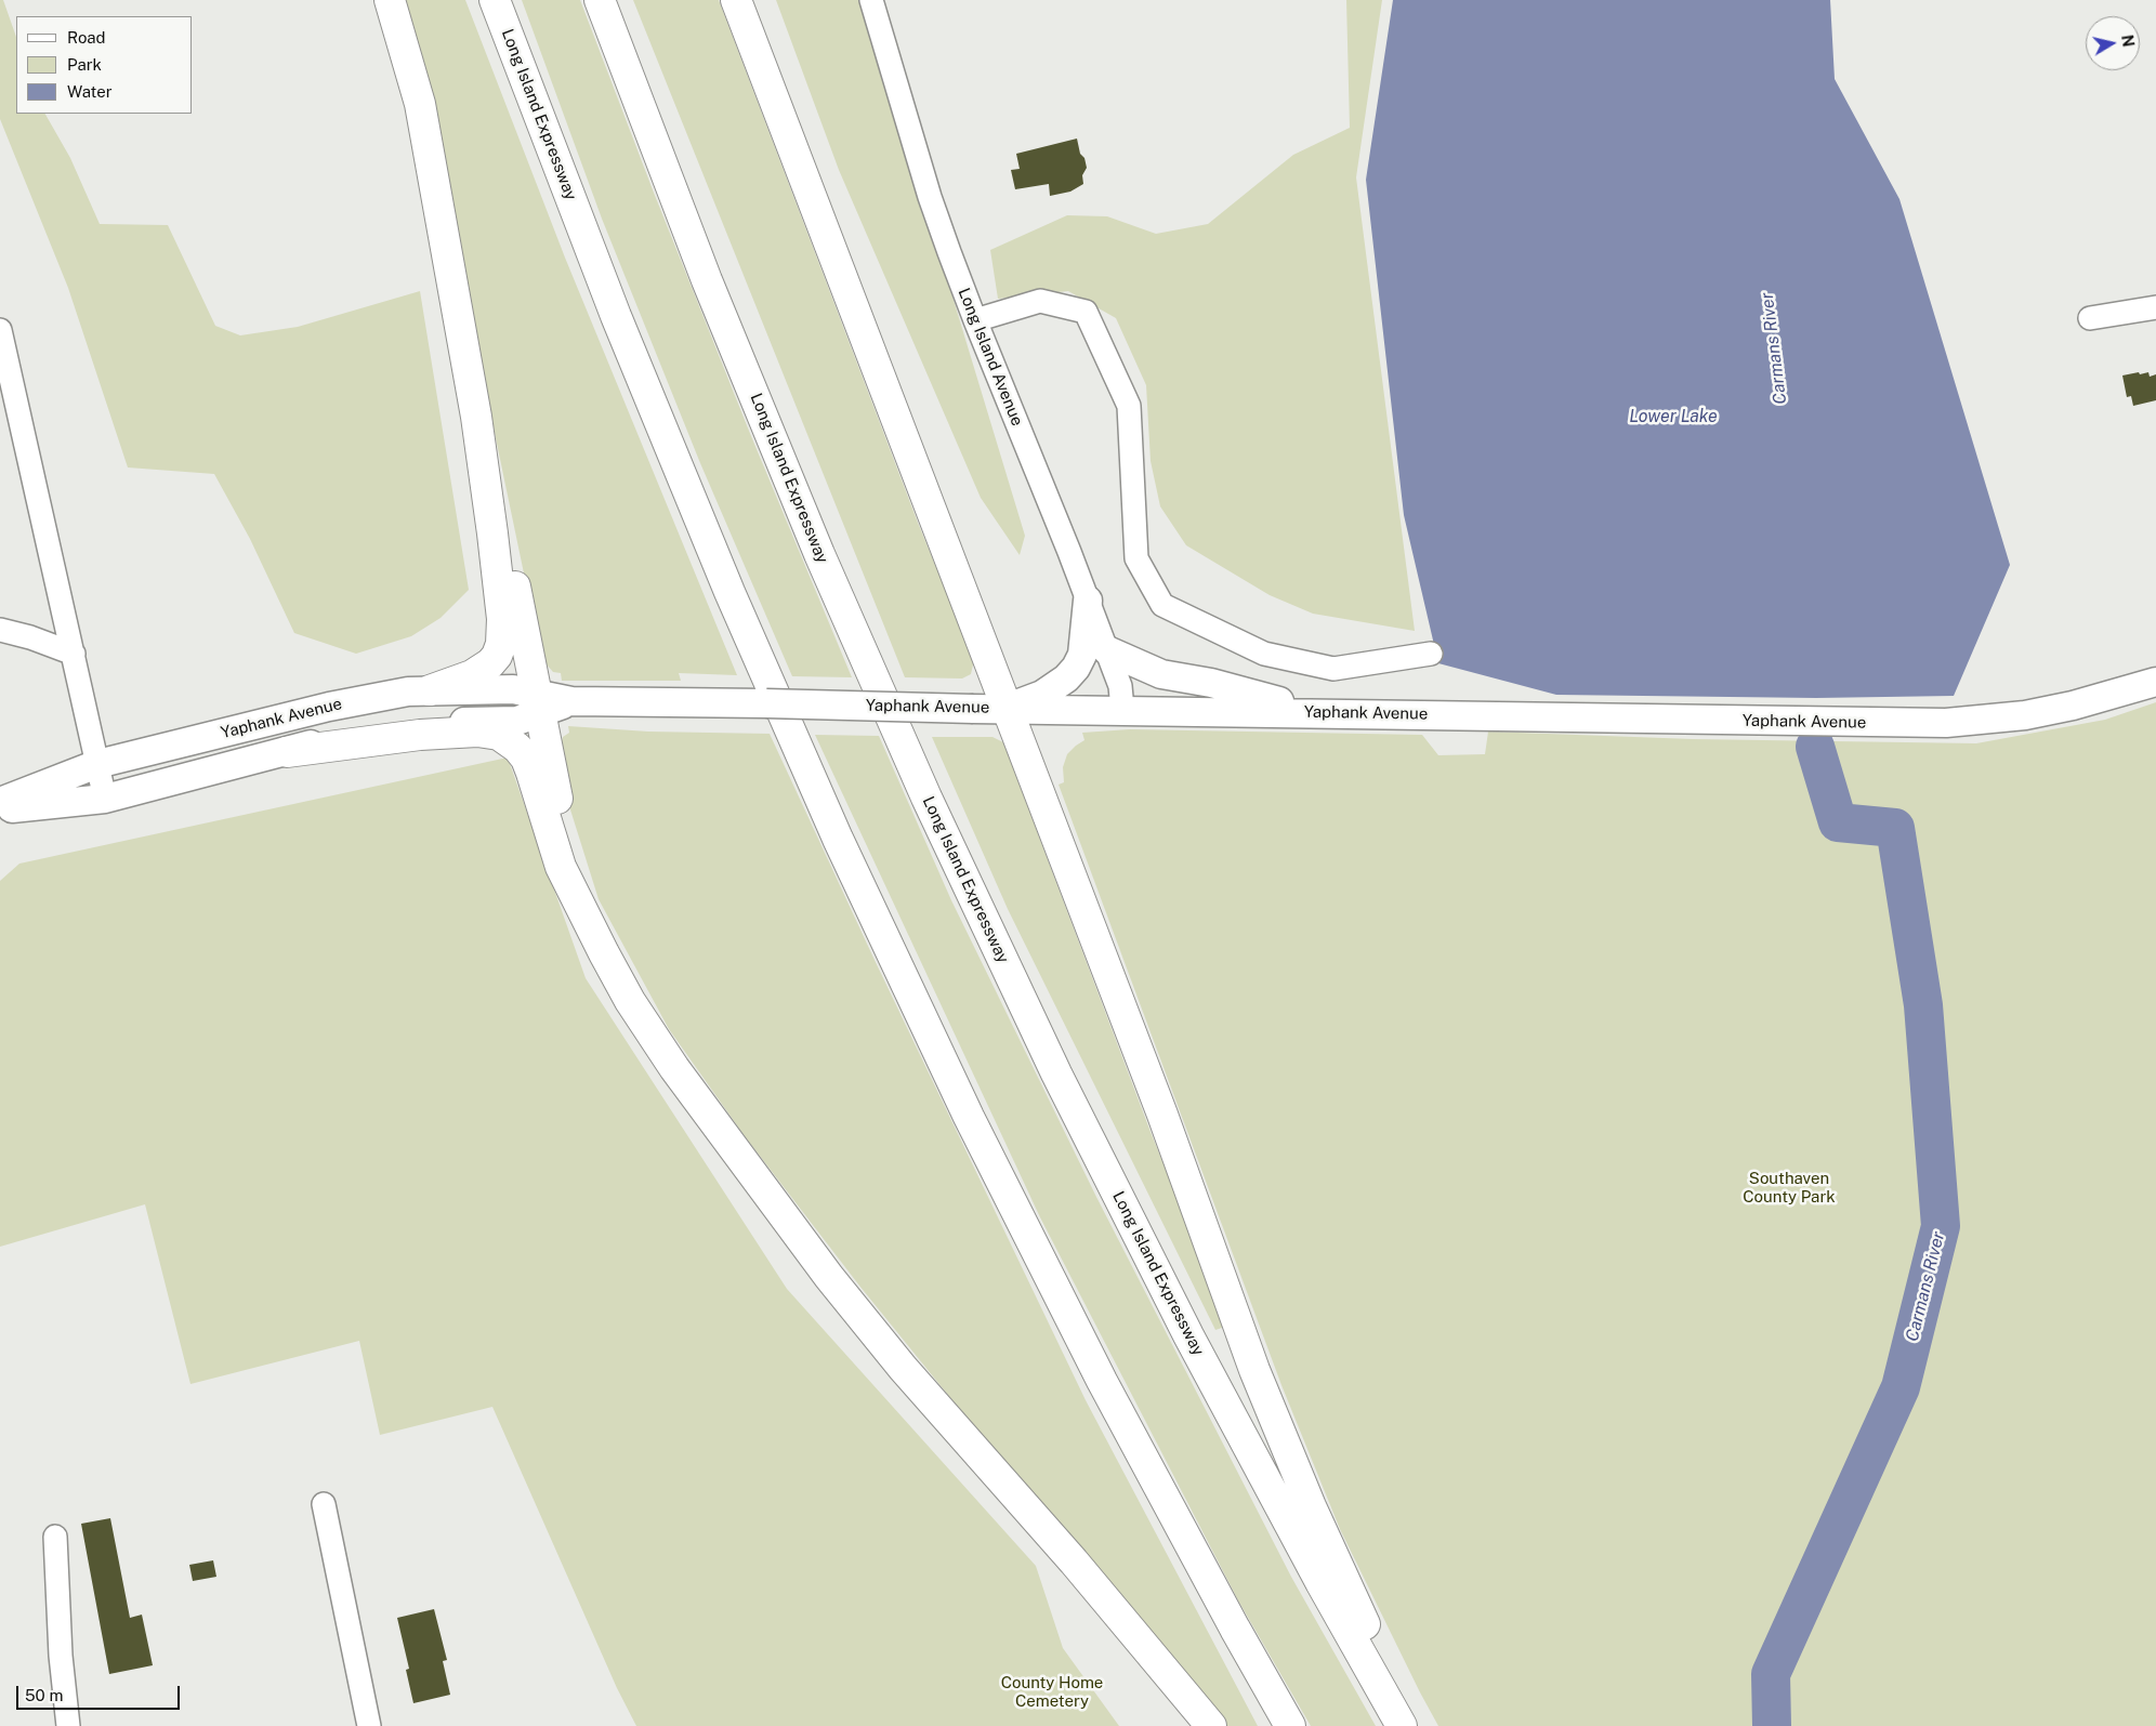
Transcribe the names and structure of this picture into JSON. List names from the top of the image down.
{
  "streets": {
    "highway": ["Long Island Expressway"],
    "main road": ["Yaphank Avenue"],
    "street": ["Long Island Avenue"]
  },
  "crossings": [
    ["Long Island Avenue", "Yaphank Avenue"]
  ],
  "water": ["Carmans River", "Lower Lake"],
  "parks": ["Southaven County Park", "County Home Cemetery"],
  "legend": ["Road", "Park", "Water"],
  "scale_bar": "50 m",
  "north": "right"
}
